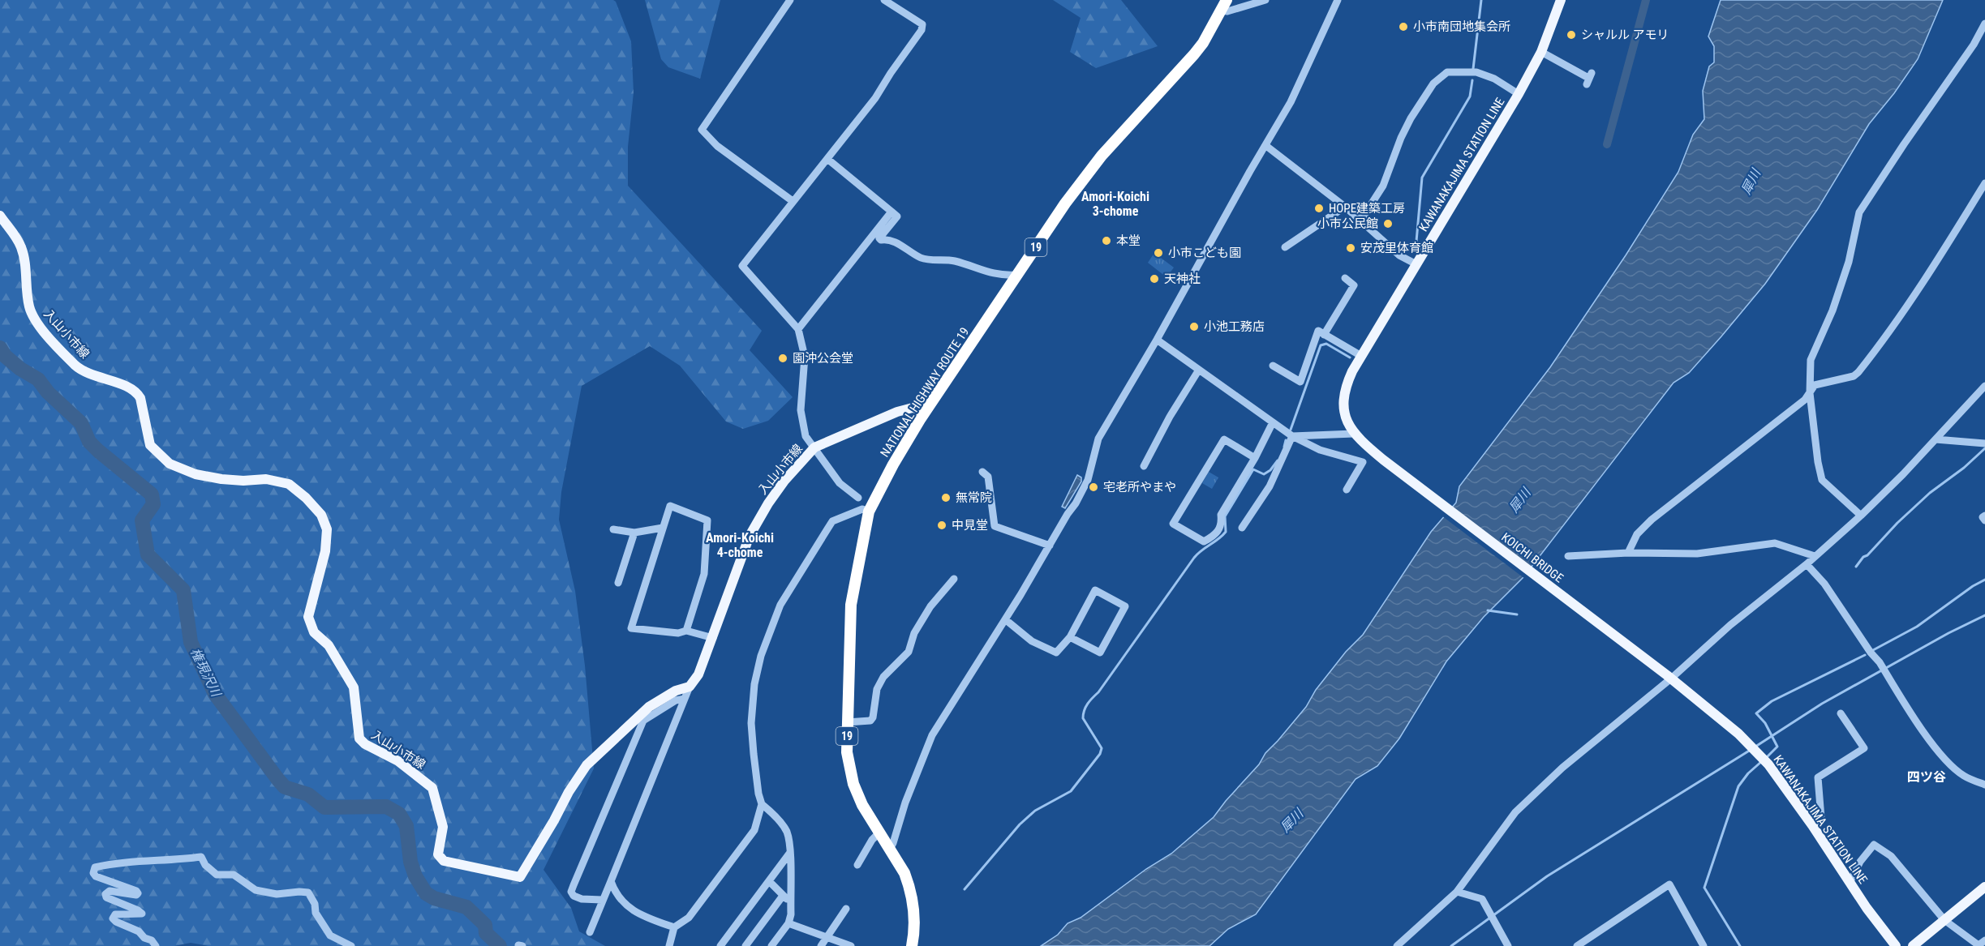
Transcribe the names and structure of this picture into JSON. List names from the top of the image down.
{
  "streets": {
    "highway": ["19", "NATIONAL HIGHWAY ROUTE 19"],
    "main road": ["KAWANAKAJIMA STATION LINE", "入山小市線", "KOICHI BRIDGE"]
  },
  "crossings": [
    ["KAWANAKAJIMA STATION LINE", "KOICHI BRIDGE"],
    ["入山小市線", "NATIONAL HIGHWAY ROUTE 19"]
  ],
  "districts": ["Amori-Koichi 3-chome", "Amori-Koichi 4-chome", "四ツ谷"],
  "water": ["犀川", "権現沢川"],
  "places": [
    "小市南団地集会所",
    "シャルル アモリ",
    "HOPE建築工房",
    "小市公民館",
    "本堂",
    "安茂里体育館",
    "小市こども園",
    "天神社",
    "小池工務店",
    "園沖公会堂",
    "宅老所やまや",
    "無常院",
    "中見堂"
  ]
}
